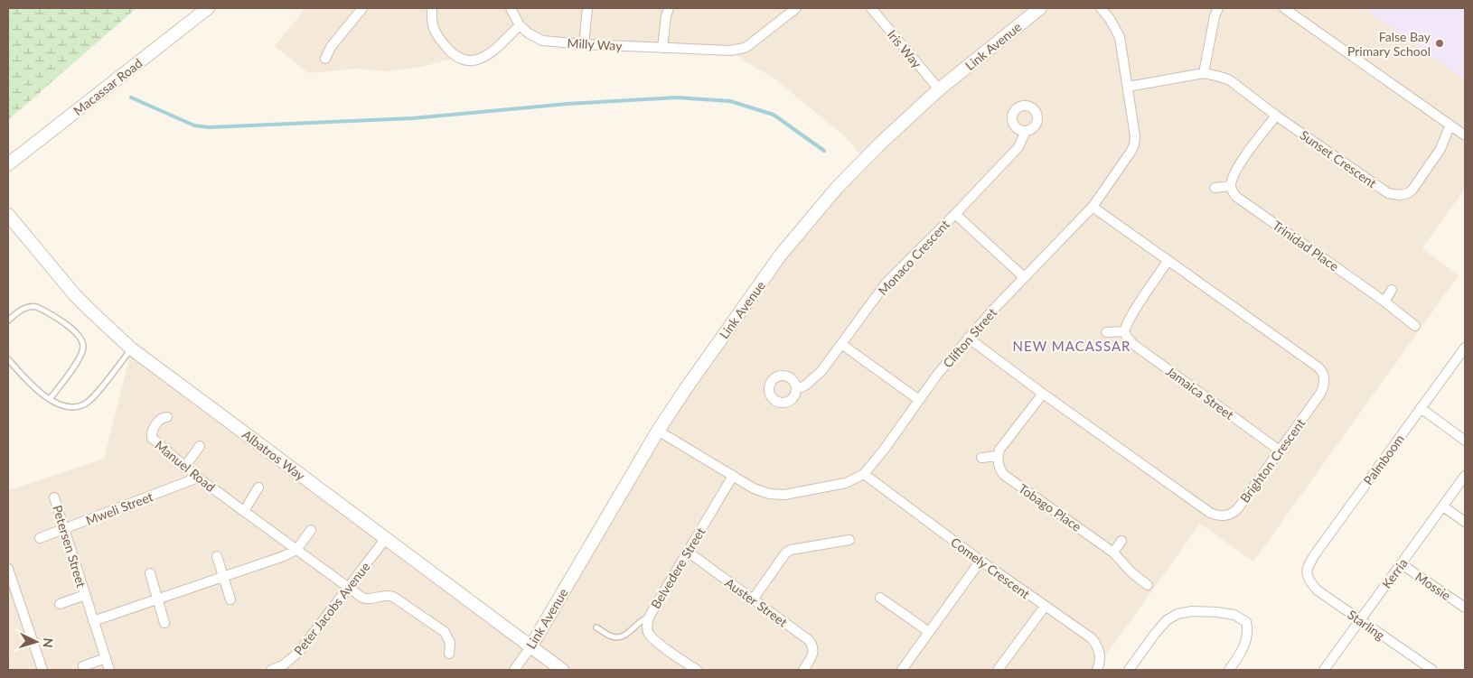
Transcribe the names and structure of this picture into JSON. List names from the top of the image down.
{
  "streets": {
    "street": [
      "Milly Way",
      "Link Avenue",
      "Iris Way",
      "Macassar Road",
      "Sunset Crescent",
      "Trinidad Place",
      "Monaco Crescent",
      "Clifton Street",
      "Jamaica Street",
      "Albatros Way",
      "Palmboom",
      "Brighton Crescent",
      "Manuel Road",
      "Tobago Place",
      "Mweli Street",
      "Petersen Street",
      "Belvedere Street",
      "Comely Crescent",
      "Kerria",
      "Mossie",
      "Auster Street",
      "Peter Jacobs Avenue",
      "Starling"
    ]
  },
  "crossings": [
    ["Link Avenue", "Iris Way"],
    ["Link Avenue", "Clifton Street"],
    ["Link Avenue", "Albatros Way"],
    ["Sunset Crescent", "Clifton Street"],
    ["Monaco Crescent", "Clifton Street"],
    ["Clifton Street", "Brighton Crescent"],
    ["Clifton Street", "Belvedere Street"],
    ["Clifton Street", "Comely Crescent"],
    ["Jamaica Street", "Brighton Crescent"],
    ["Albatros Way", "Peter Jacobs Avenue"],
    ["Palmboom", "Starling"],
    ["Manuel Road", "Mweli Street"],
    ["Manuel Road", "Peter Jacobs Avenue"],
    ["Mweli Street", "Petersen Street"],
    ["Belvedere Street", "Auster Street"],
    ["Kerria", "Mossie"],
    ["Kerria", "Starling"]
  ],
  "districts": ["NEW MACASSAR"],
  "places": ["False Bay Primary School"],
  "north": "right"
}
